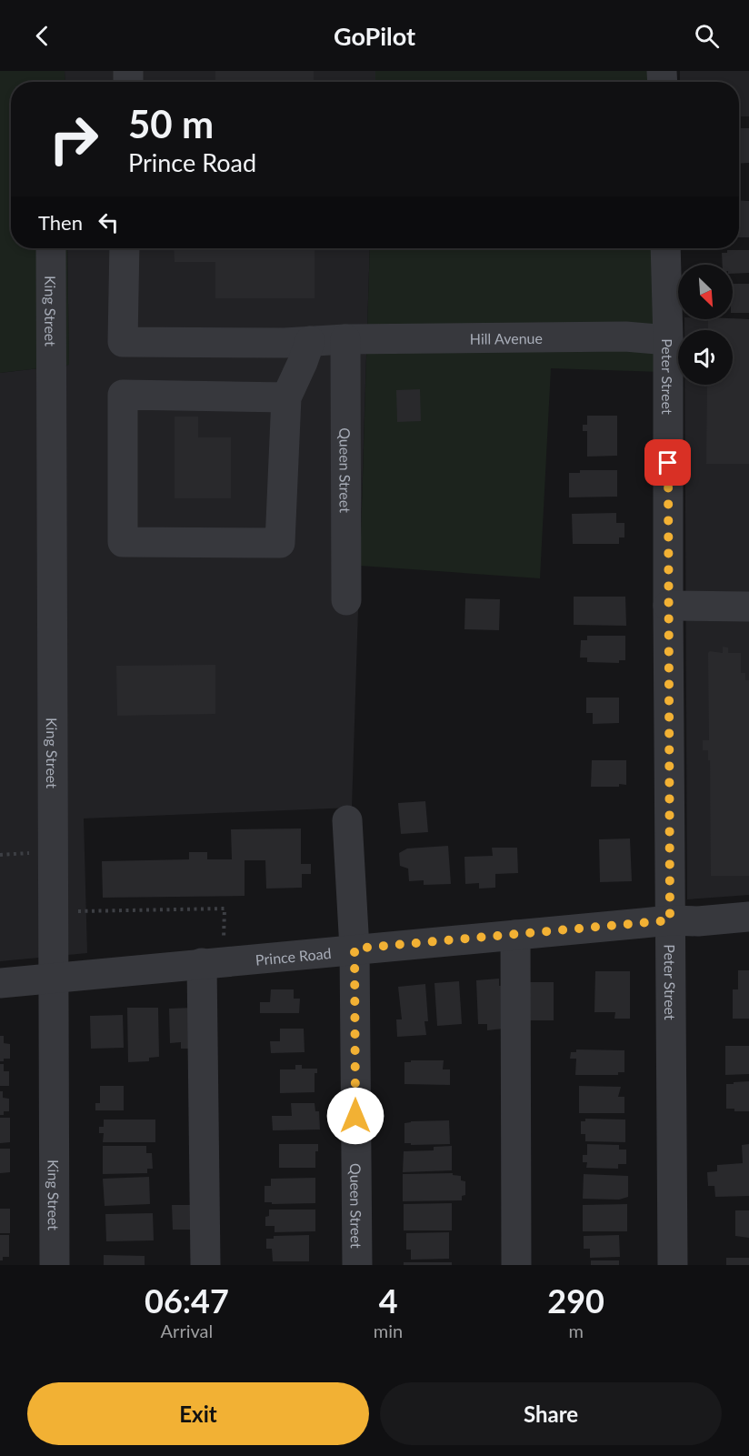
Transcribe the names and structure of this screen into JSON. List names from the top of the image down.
{
  "streets": {
    "street": [
      "King Street",
      "Hill Avenue",
      "Peter Street",
      "Queen Street",
      "Prince Road"
    ]
  },
  "crossings": [
    ["King Street", "Prince Road"],
    ["Hill Avenue", "Peter Street"],
    ["Hill Avenue", "Queen Street"],
    ["Peter Street", "Prince Road"],
    ["Queen Street", "Prince Road"]
  ],
  "north": "bottom right",
  "page": {
    "header": "GoPilot",
    "turn": ["50 m", "Prince Road"],
    "then": "Then",
    "eta": [
      "06:47",
      "Arrival",
      "4",
      "min",
      "290",
      "m"
    ],
    "buttons": ["Exit", "Share"]
  }
}
